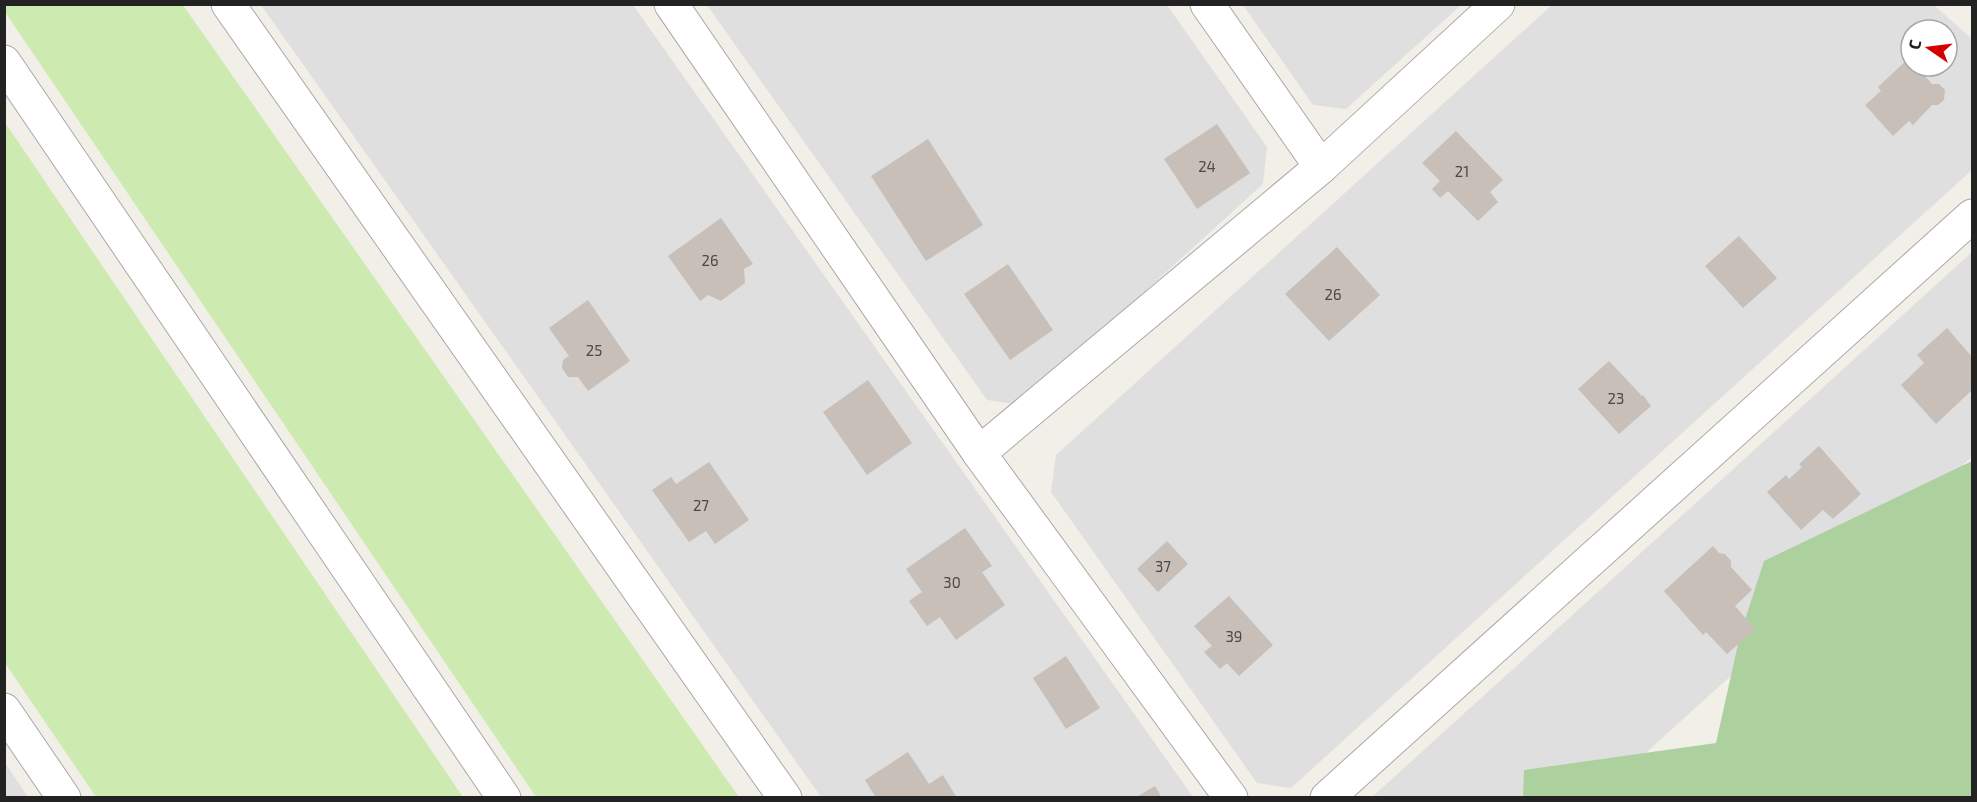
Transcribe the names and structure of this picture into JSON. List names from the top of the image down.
{
  "house_numbers": [
    "24",
    "21",
    "26",
    "26",
    "25",
    "23",
    "27",
    "37",
    "30",
    "39"
  ],
  "north": "left"
}
